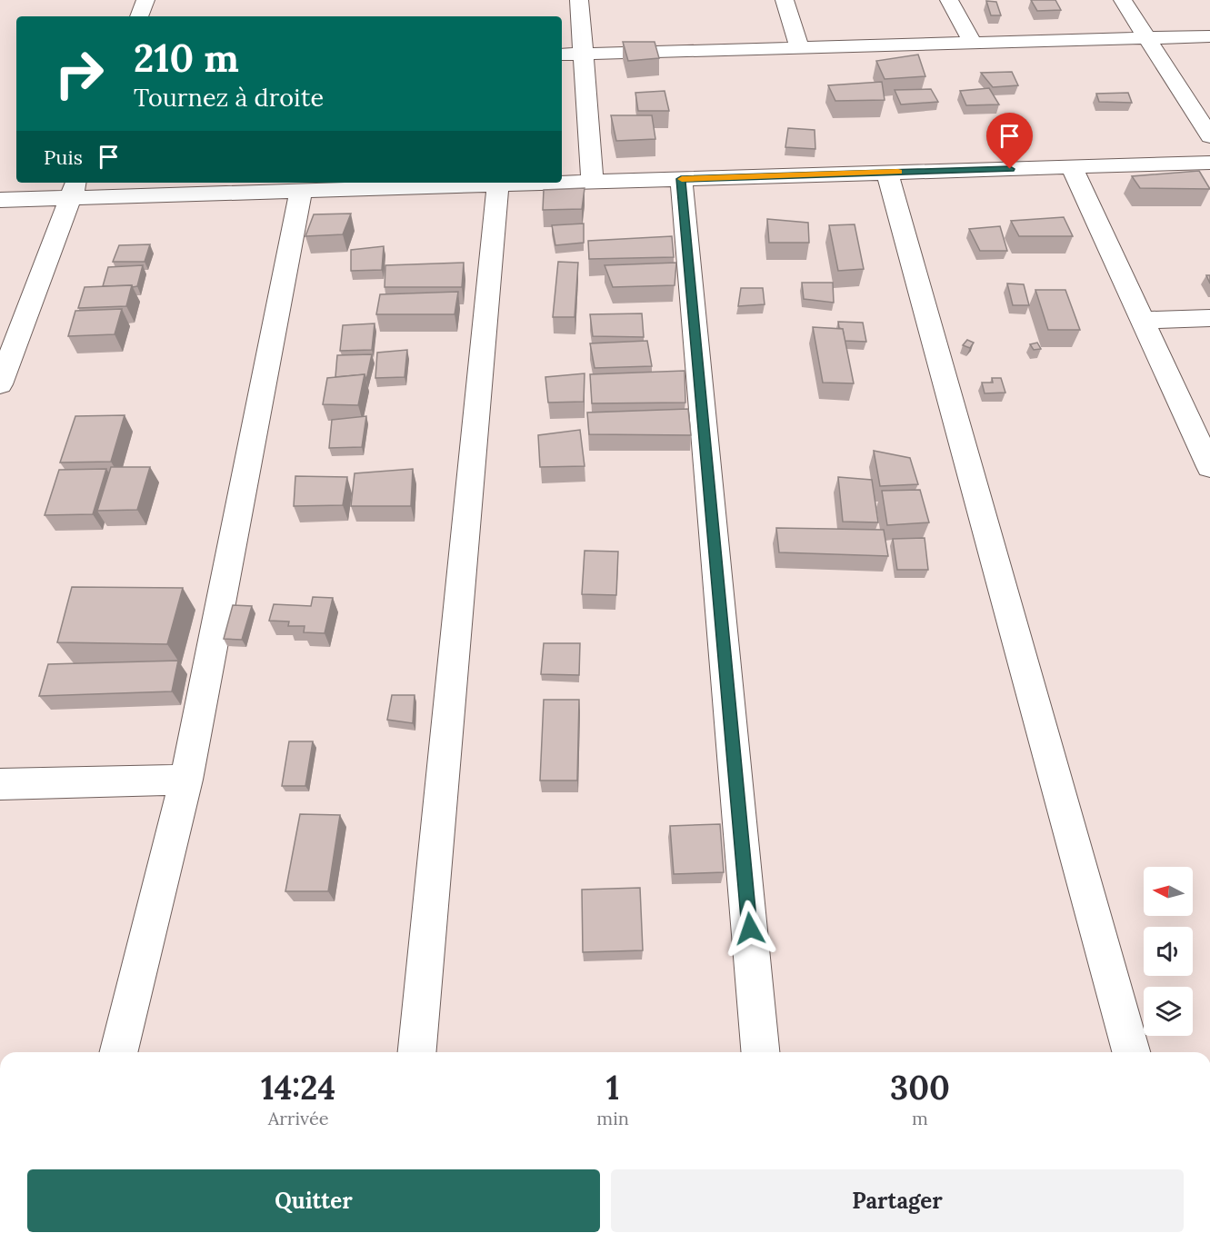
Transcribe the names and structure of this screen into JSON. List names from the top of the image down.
{
  "north": "left",
  "page": {
    "turn": ["210 m", "Tournez à droite"],
    "then": "Puis",
    "eta": [
      "14:24",
      "Arrivée",
      "1",
      "min",
      "300",
      "m"
    ],
    "buttons": ["Quitter", "Partager"]
  }
}
